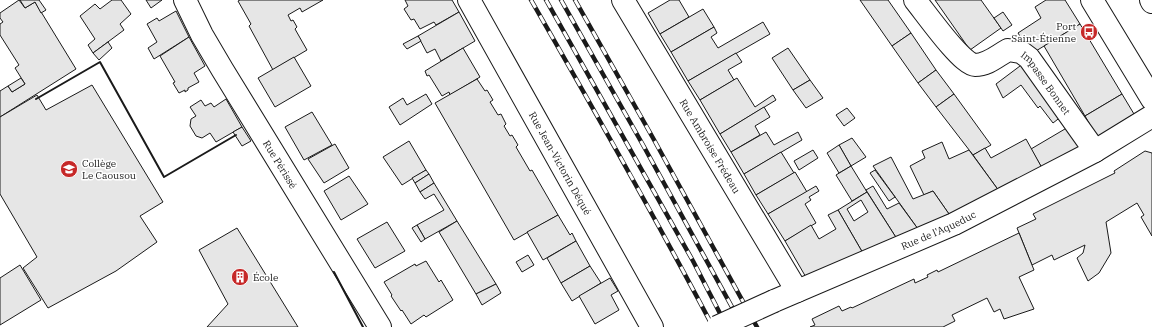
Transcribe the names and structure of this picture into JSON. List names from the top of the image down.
{
  "streets": {
    "street": [
      "Impasse Bonnet",
      "Rue Ambroise Frédeau",
      "Rue Jean-Victorin Déqué",
      "Rue Périssé",
      "Rue de l'Aqueduc"
    ]
  },
  "crossings": [
    ["Impasse Bonnet", "Rue de l'Aqueduc"],
    ["Rue Ambroise Frédeau", "Rue de l'Aqueduc"]
  ],
  "places": {
    "bus stop": ["Port Saint-Étienne"],
    "school or university": ["Collège Le Caousou"],
    "building": ["École"]
  }
}
